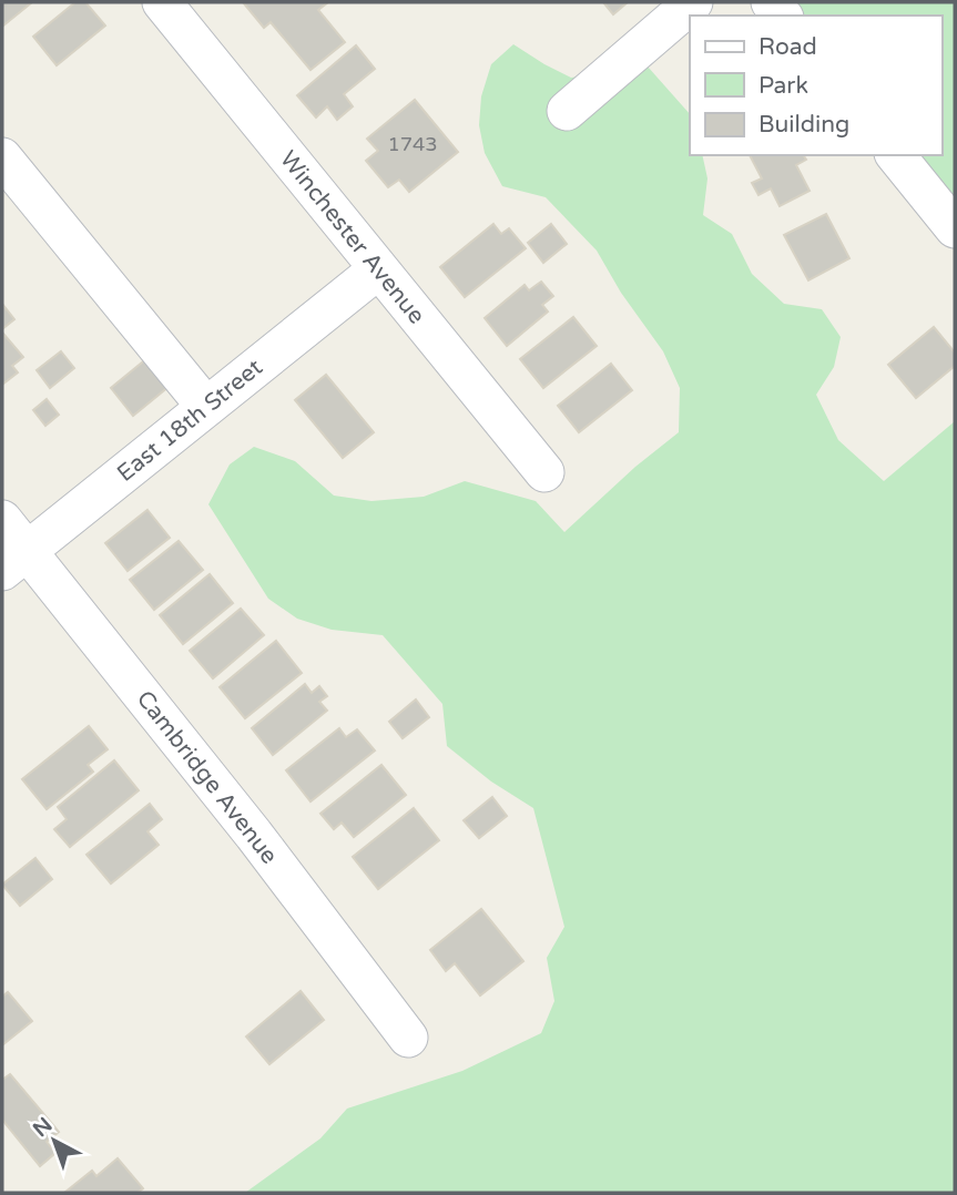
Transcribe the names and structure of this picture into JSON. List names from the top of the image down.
{
  "streets": {
    "street": ["Winchester Avenue", "East 18th Street", "Cambridge Avenue"]
  },
  "crossings": [
    ["Winchester Avenue", "East 18th Street"],
    ["East 18th Street", "Cambridge Avenue"]
  ],
  "house_numbers": ["1743"],
  "legend": ["Road", "Park", "Building"],
  "north": "top left"
}
